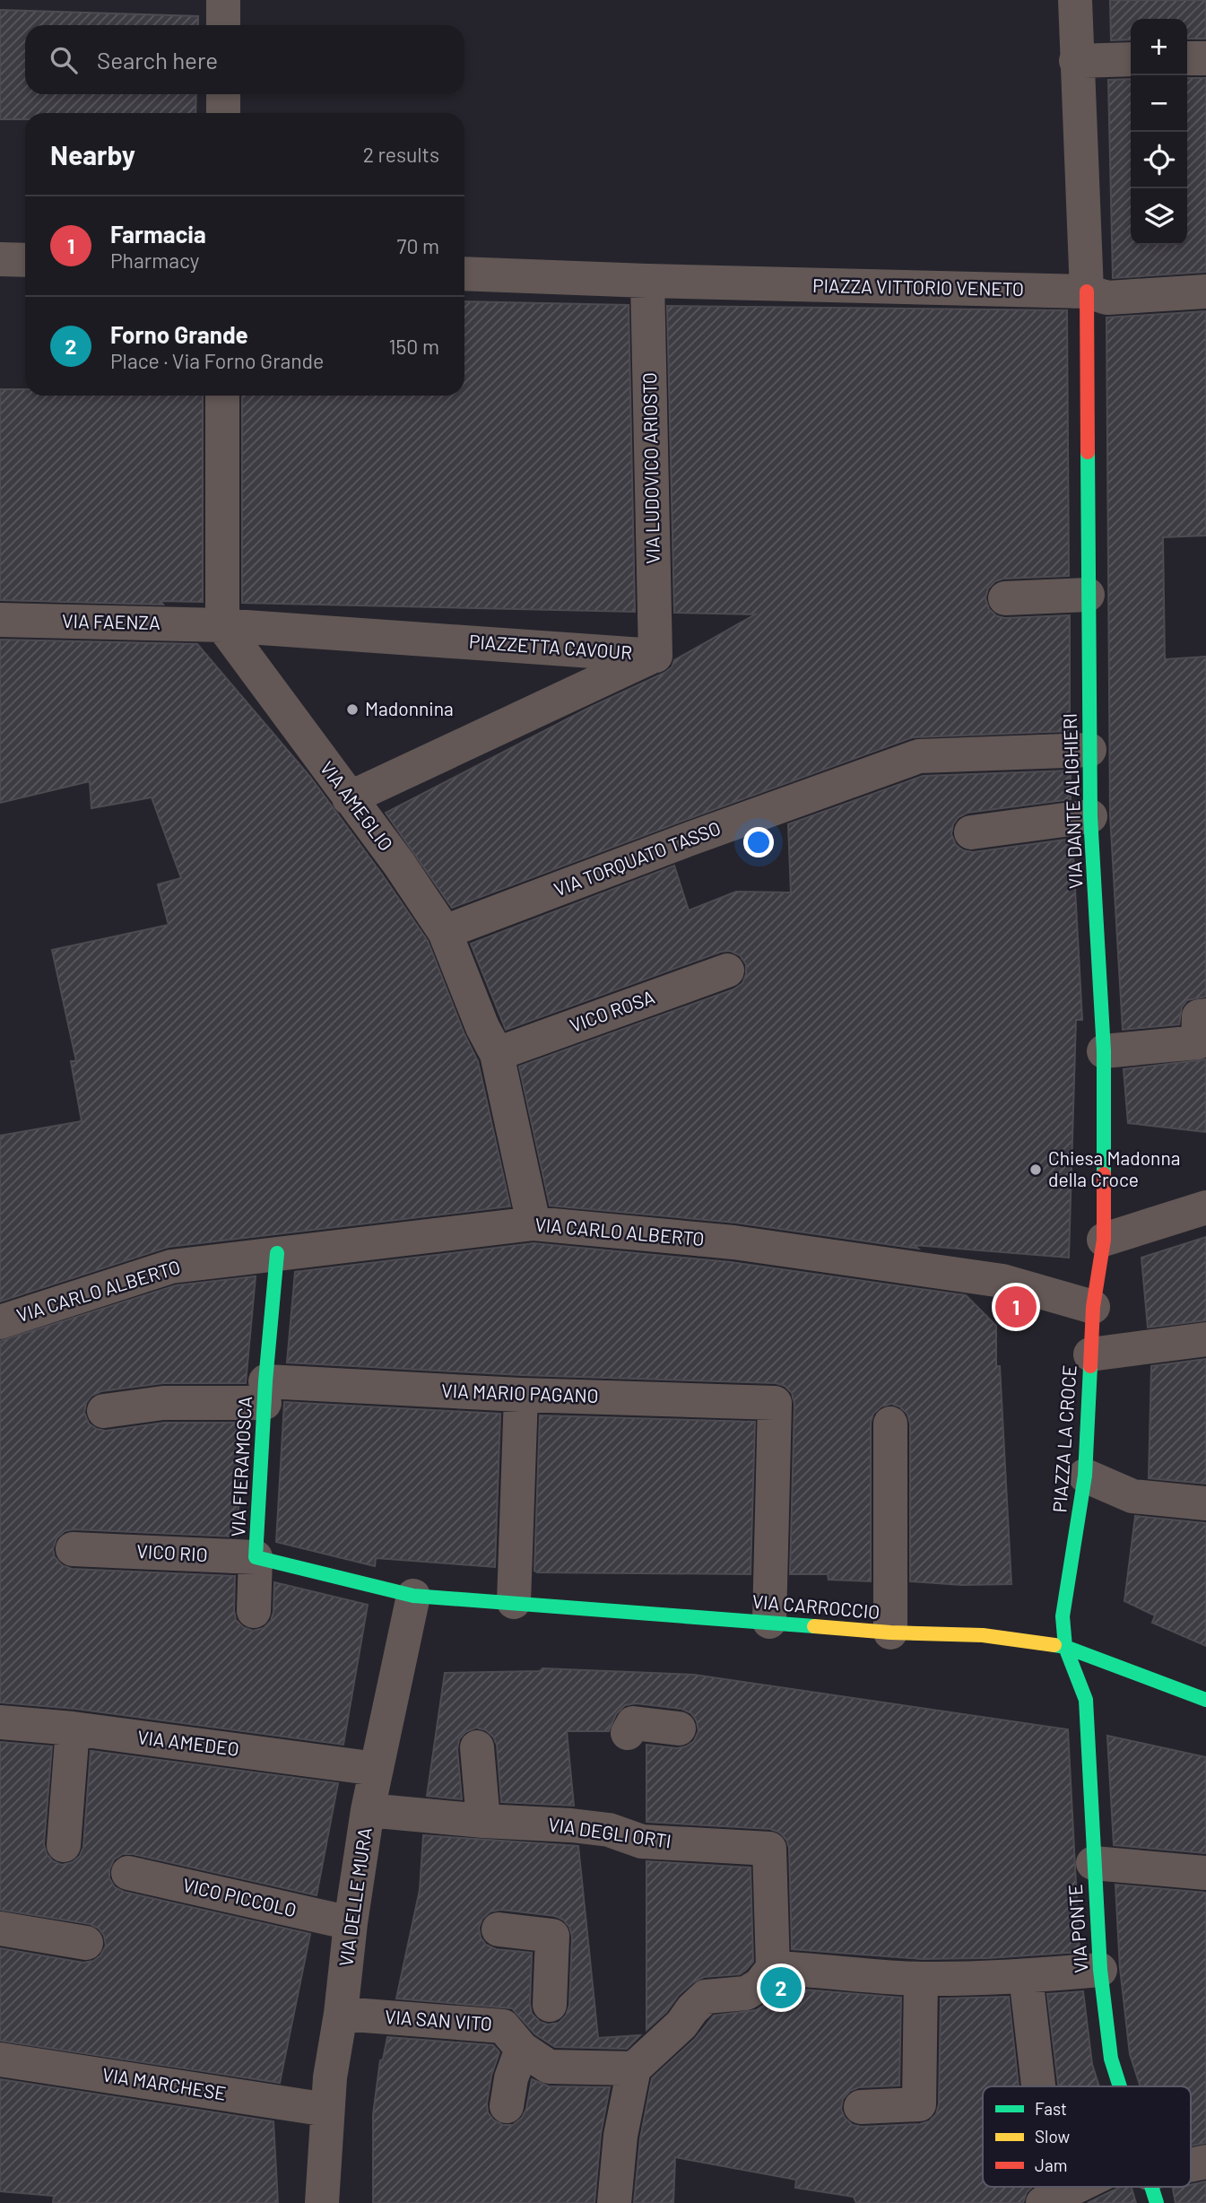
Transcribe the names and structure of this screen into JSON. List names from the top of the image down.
{
  "streets": {
    "street": [
      "PIAZZA VITTORIO VENETO",
      "VIA LUDOVICO ARIOSTO",
      "VIA FAENZA",
      "PIAZZETTA CAVOUR",
      "VIA DANTE ALIGHIERI",
      "VIA AMEGLIO",
      "VIA TORQUATO TASSO",
      "VICO ROSA",
      "VIA CARLO ALBERTO",
      "VIA MARIO PAGANO",
      "PIAZZA LA CROCE",
      "VIA FIERAMOSCA",
      "VICO RIO",
      "VIA CARROCCIO",
      "VIA AMEDEO",
      "VIA DEGLI ORTI",
      "VIA DELLE MURA",
      "VICO PICCOLO",
      "VIA PONTE",
      "VIA SAN VITO",
      "VIA MARCHESE"
    ]
  },
  "crossings": [
    ["PIAZZA VITTORIO VENETO", "VIA LUDOVICO ARIOSTO"],
    ["PIAZZA VITTORIO VENETO", "VIA DANTE ALIGHIERI"],
    ["VIA LUDOVICO ARIOSTO", "PIAZZETTA CAVOUR"],
    ["VIA FAENZA", "PIAZZETTA CAVOUR"],
    ["VIA FAENZA", "VIA AMEGLIO"],
    ["PIAZZETTA CAVOUR", "VIA AMEGLIO"],
    ["VIA DANTE ALIGHIERI", "VIA TORQUATO TASSO"],
    ["VIA DANTE ALIGHIERI", "VIA CARLO ALBERTO"],
    ["VIA DANTE ALIGHIERI", "PIAZZA LA CROCE"],
    ["VIA AMEGLIO", "VIA TORQUATO TASSO"],
    ["VIA AMEGLIO", "VICO ROSA"],
    ["VIA AMEGLIO", "VIA CARLO ALBERTO"],
    ["VIA CARLO ALBERTO", "PIAZZA LA CROCE"],
    ["VIA CARLO ALBERTO", "VIA FIERAMOSCA"],
    ["VIA MARIO PAGANO", "VIA FIERAMOSCA"],
    ["VIA MARIO PAGANO", "VIA CARROCCIO"],
    ["PIAZZA LA CROCE", "VIA CARROCCIO"],
    ["PIAZZA LA CROCE", "VIA PONTE"],
    ["VIA FIERAMOSCA", "VICO RIO"],
    ["VIA FIERAMOSCA", "VIA CARROCCIO"],
    ["VIA FIERAMOSCA", "VIA DELLE MURA"],
    ["VIA CARROCCIO", "VIA DELLE MURA"],
    ["VIA CARROCCIO", "VIA PONTE"],
    ["VIA AMEDEO", "VIA DELLE MURA"],
    ["VIA DEGLI ORTI", "VIA DELLE MURA"],
    ["VIA DELLE MURA", "VICO PICCOLO"],
    ["VIA DELLE MURA", "VIA SAN VITO"],
    ["VIA DELLE MURA", "VIA MARCHESE"]
  ],
  "places": ["Madonnina", "Chiesa Madonna della Croce"],
  "legend": ["Fast", "Slow", "Jam"],
  "page": {
    "map_buttons": ["+", "−"],
    "search": "Search here",
    "heading": ["Nearby", "2 results"],
    "list": [
      {
        "mark": "1",
        "name": "Farmacia",
        "note": "Pharmacy",
        "value": "70 m"
      },
      {
        "mark": "2",
        "name": "Forno Grande",
        "note": "Place · Via Forno Grande",
        "value": "150 m"
      }
    ],
    "pins": ["1", "2"]
  }
}
